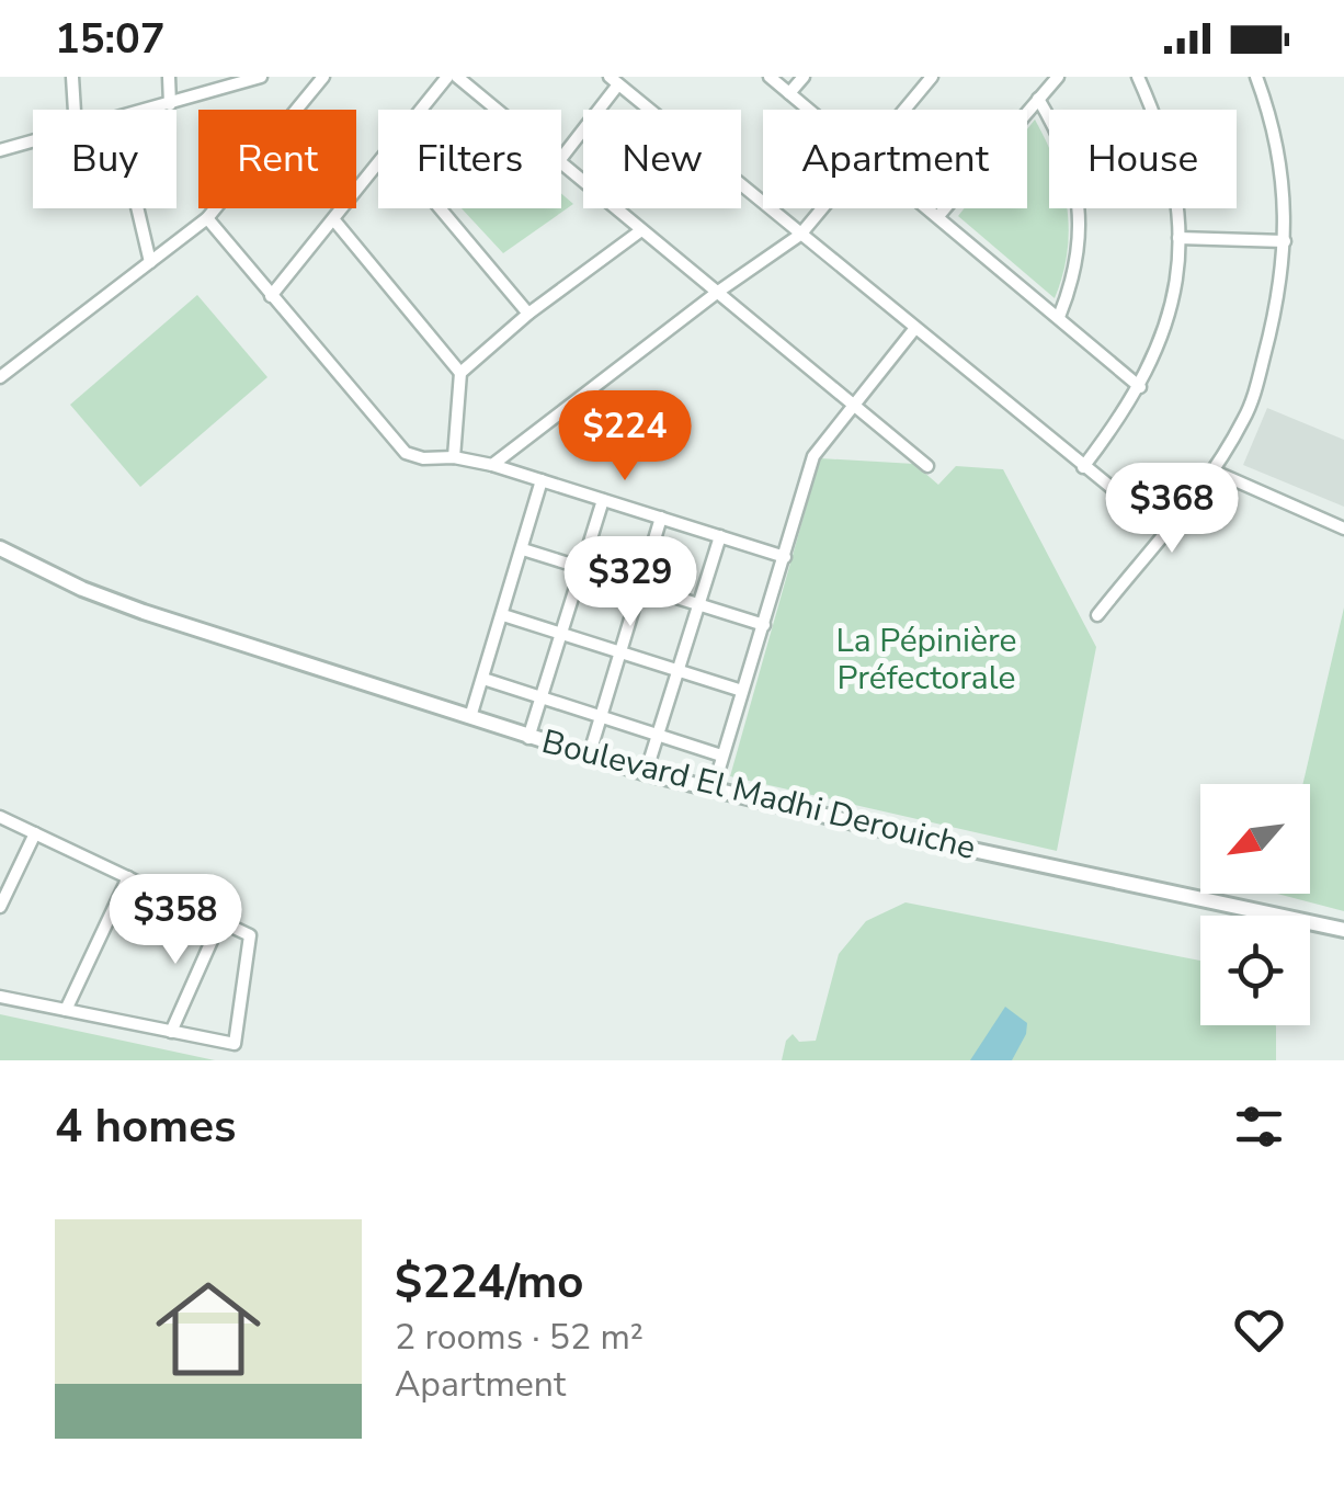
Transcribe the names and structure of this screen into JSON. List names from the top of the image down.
{
  "streets": {
    "street": ["Boulevard El Madhi Derouiche"]
  },
  "parks": ["La Pépinière Préfectorale"],
  "north": "bottom left",
  "page": {
    "status": "15:07",
    "chip": [
      "Buy",
      "Rent",
      "Filters",
      "New",
      "Apartment",
      "House"
    ],
    "price": [
      "$224",
      "$368",
      "$329",
      "$358"
    ],
    "heading": "4 homes",
    "list": [
      {
        "name": "$224/mo",
        "note": "2 rooms · 52 m² · Apartment"
      }
    ]
  }
}
